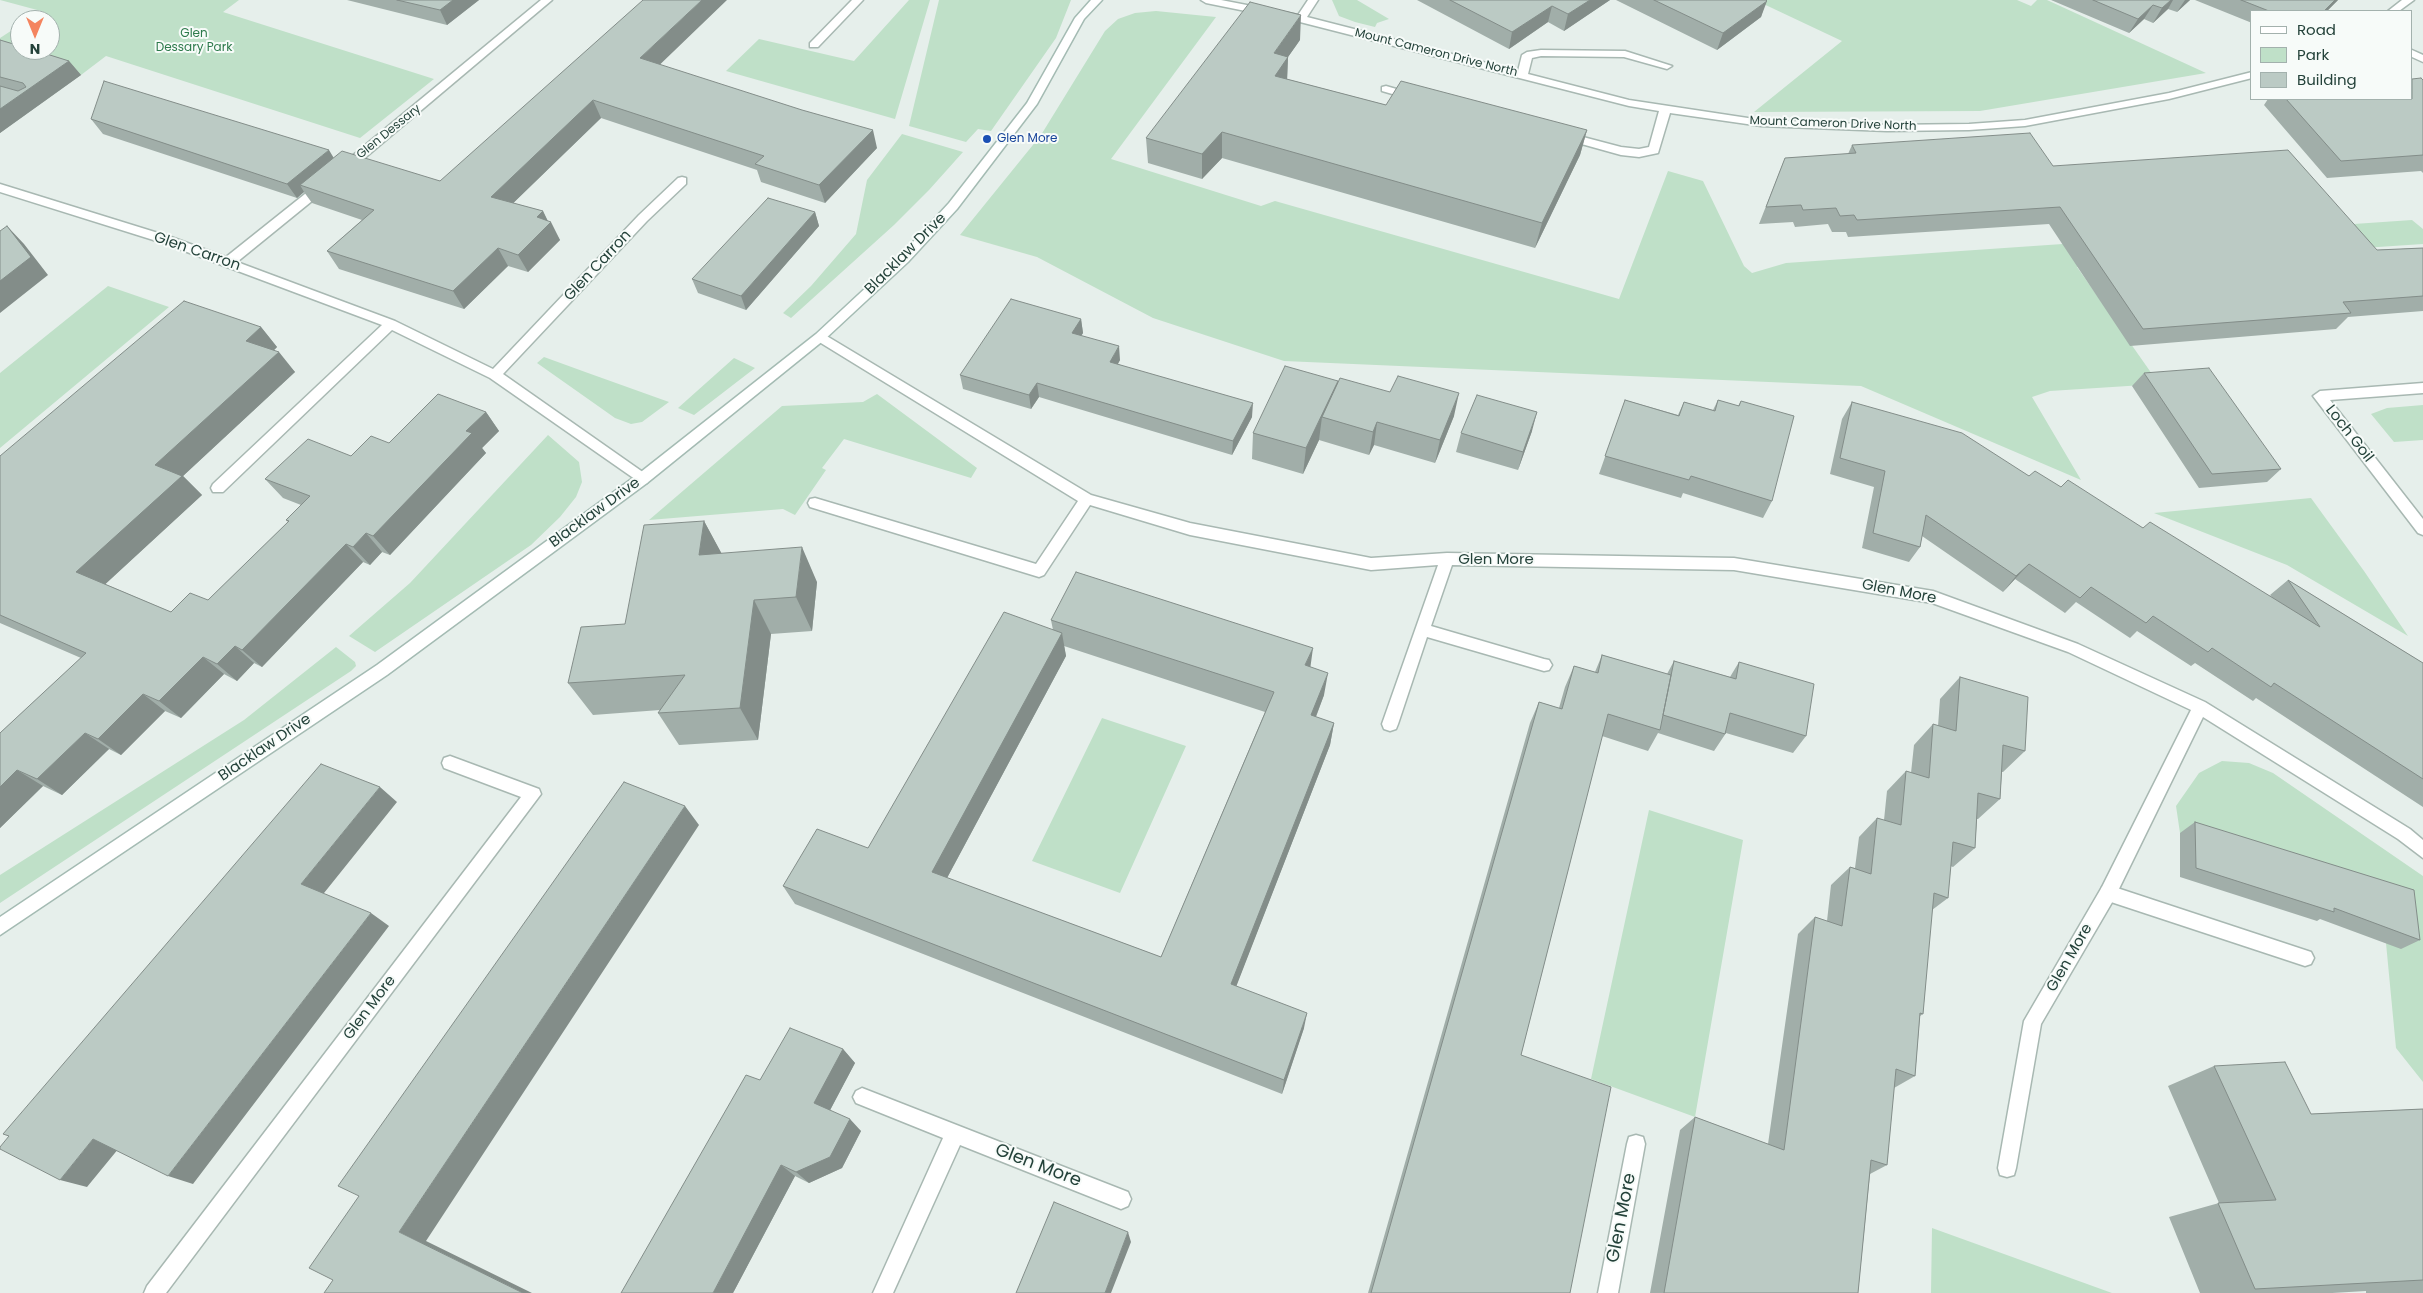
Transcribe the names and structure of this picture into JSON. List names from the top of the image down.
{
  "streets": {
    "street": [
      "Mount Cameron Drive North",
      "Glen Dessary",
      "Glen Carron",
      "Blacklaw Drive",
      "Loch Goil",
      "Glen More"
    ]
  },
  "crossings": [
    ["Glen Dessary", "Glen Carron"],
    ["Glen Carron", "Blacklaw Drive"],
    ["Blacklaw Drive", "Glen More"]
  ],
  "parks": ["Glen Dessary Park"],
  "places": ["Glen More"],
  "legend": ["Road", "Park", "Building"],
  "north": "bottom"
}
